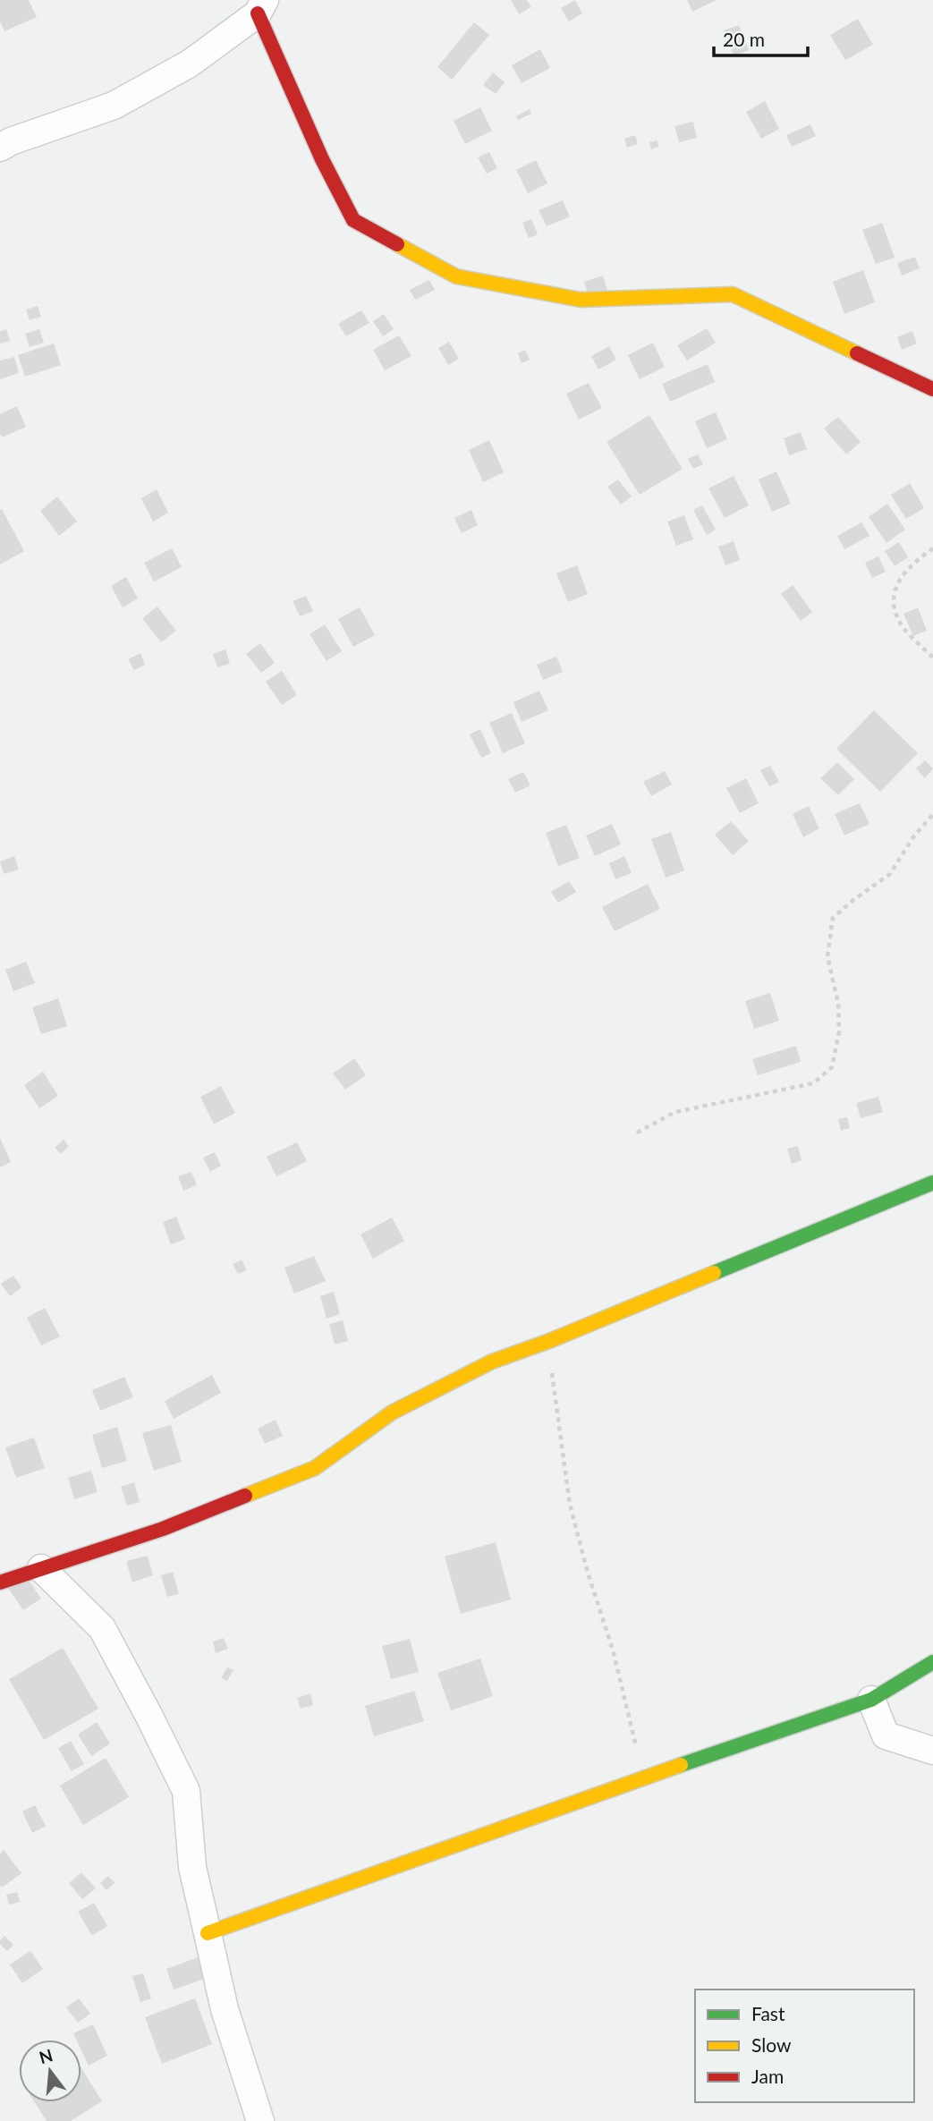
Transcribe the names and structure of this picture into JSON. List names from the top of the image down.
{
  "legend": ["Fast", "Slow", "Jam"],
  "scale_bar": "20 m",
  "north": "top"
}
